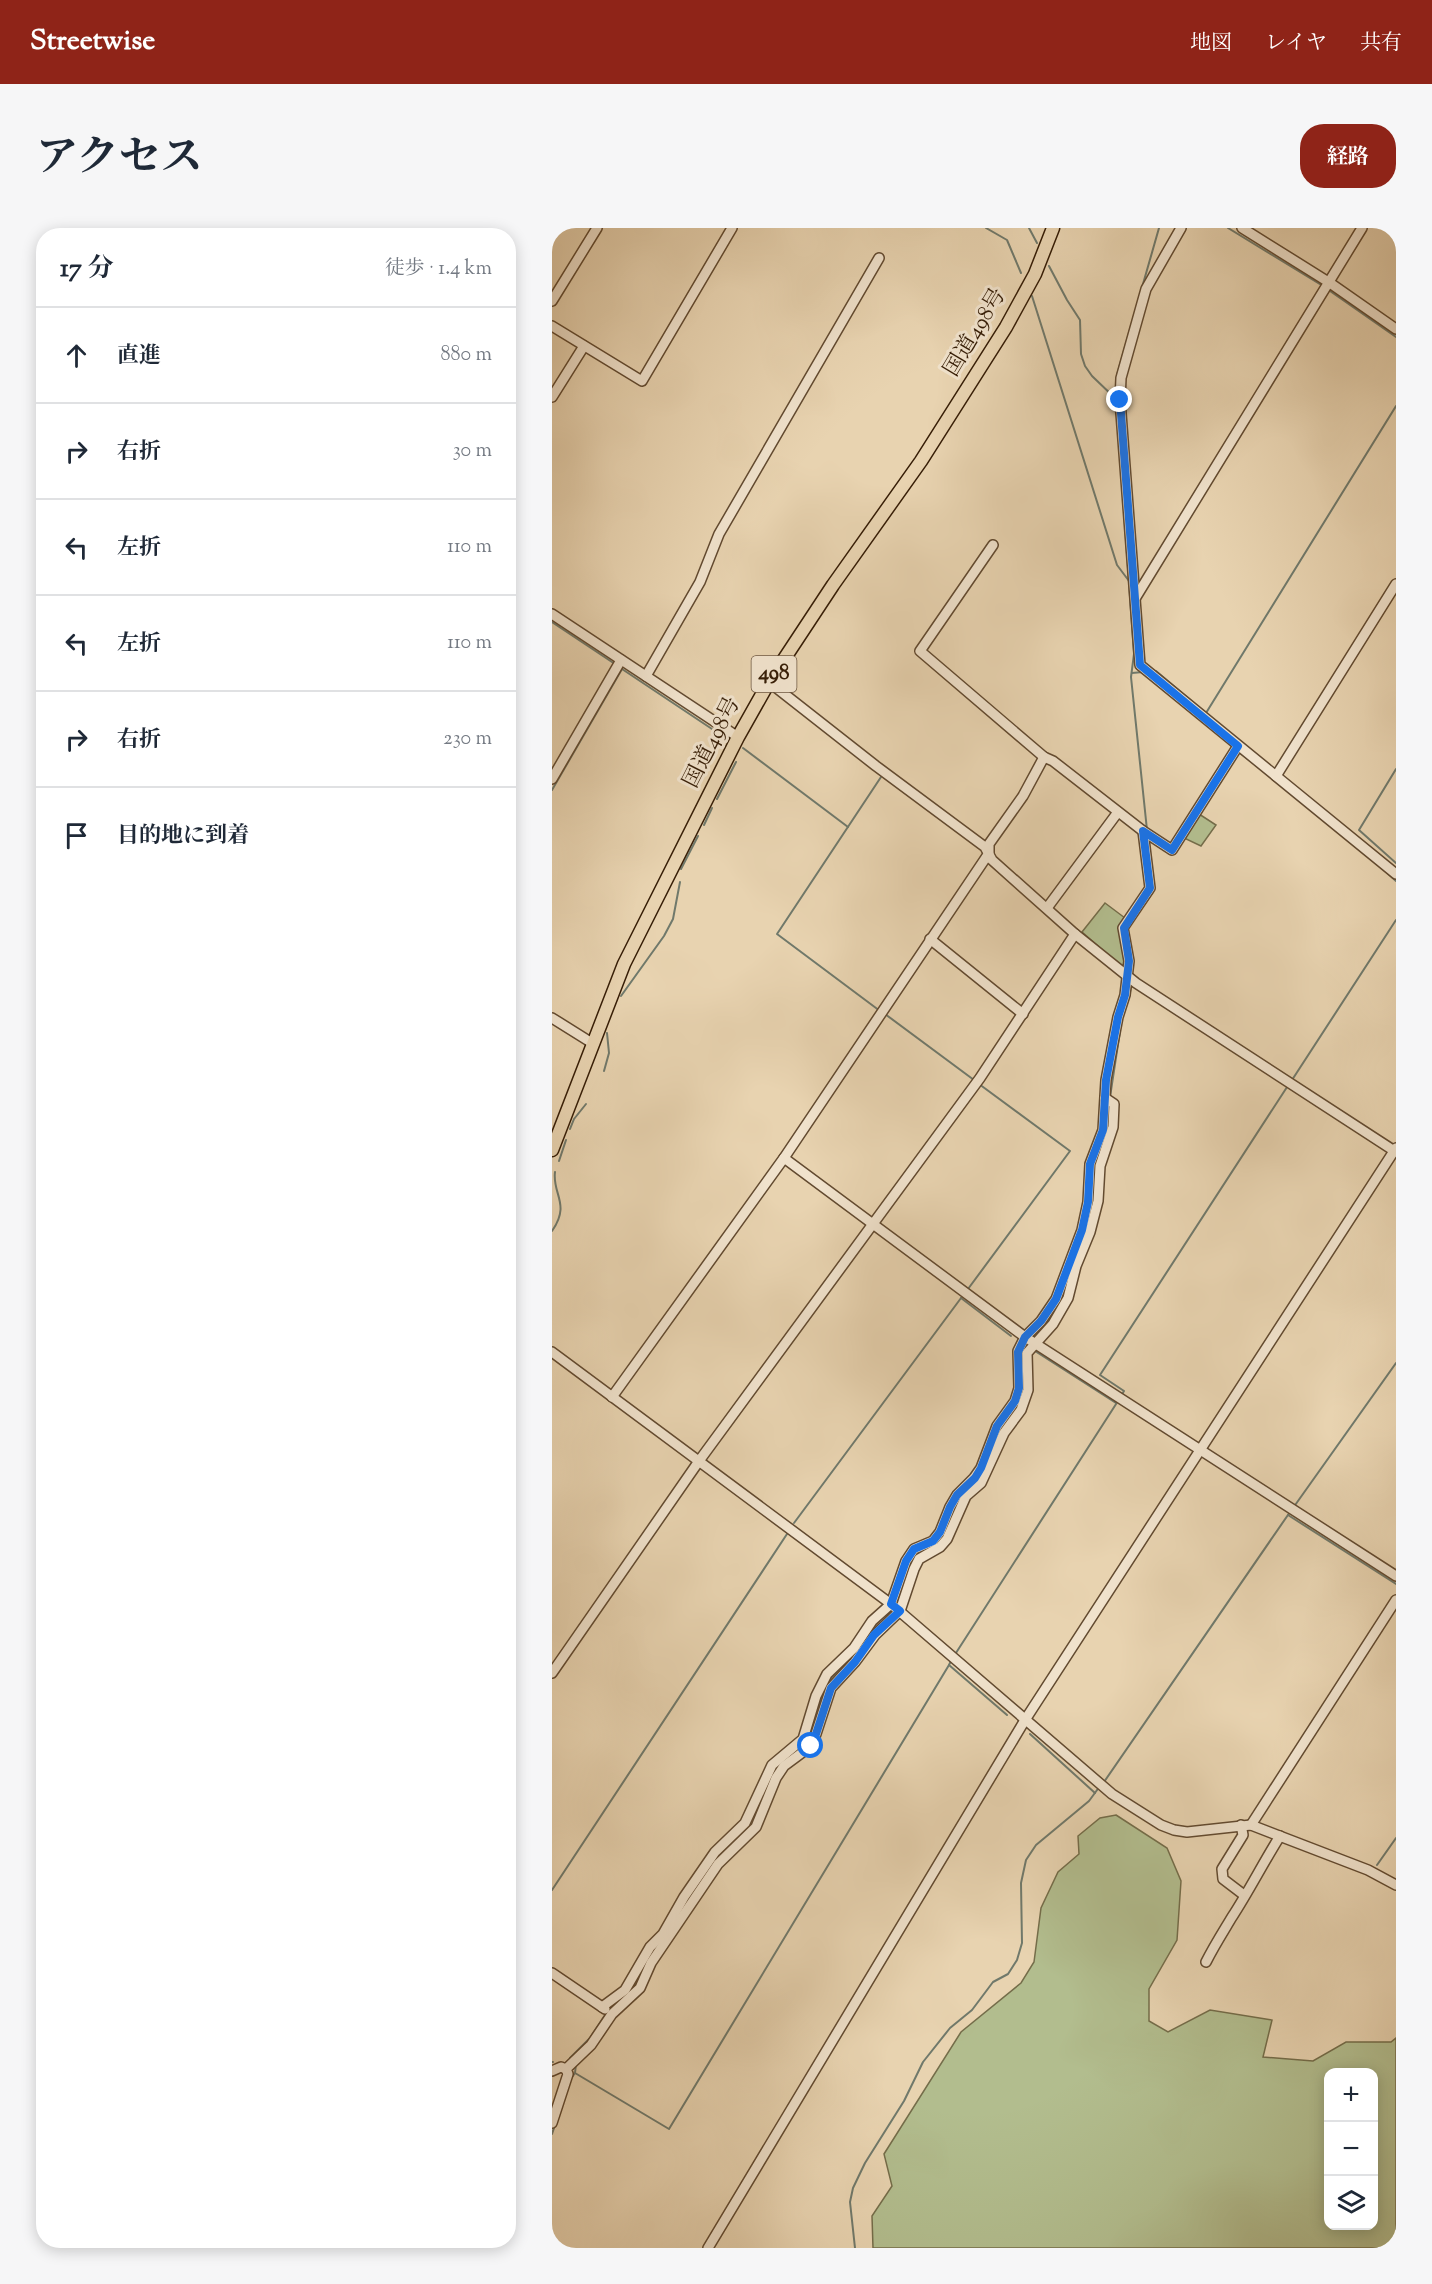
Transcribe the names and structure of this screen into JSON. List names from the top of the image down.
{
  "streets": {
    "highway": ["国道498号", "498"]
  },
  "page": {
    "header": "Streetwise",
    "nav": ["地図", "レイヤ", "共有"],
    "title": "アクセス",
    "buttons": "経路",
    "heading": ["17 分", "徒歩 · 1.4 km"],
    "list": [
      ["直進", "880 m"],
      ["右折", "30 m"],
      ["左折", "110 m"],
      ["左折", "110 m"],
      ["右折", "230 m"],
      "目的地に到着"
    ],
    "map_buttons": ["+", "−"]
  }
}
